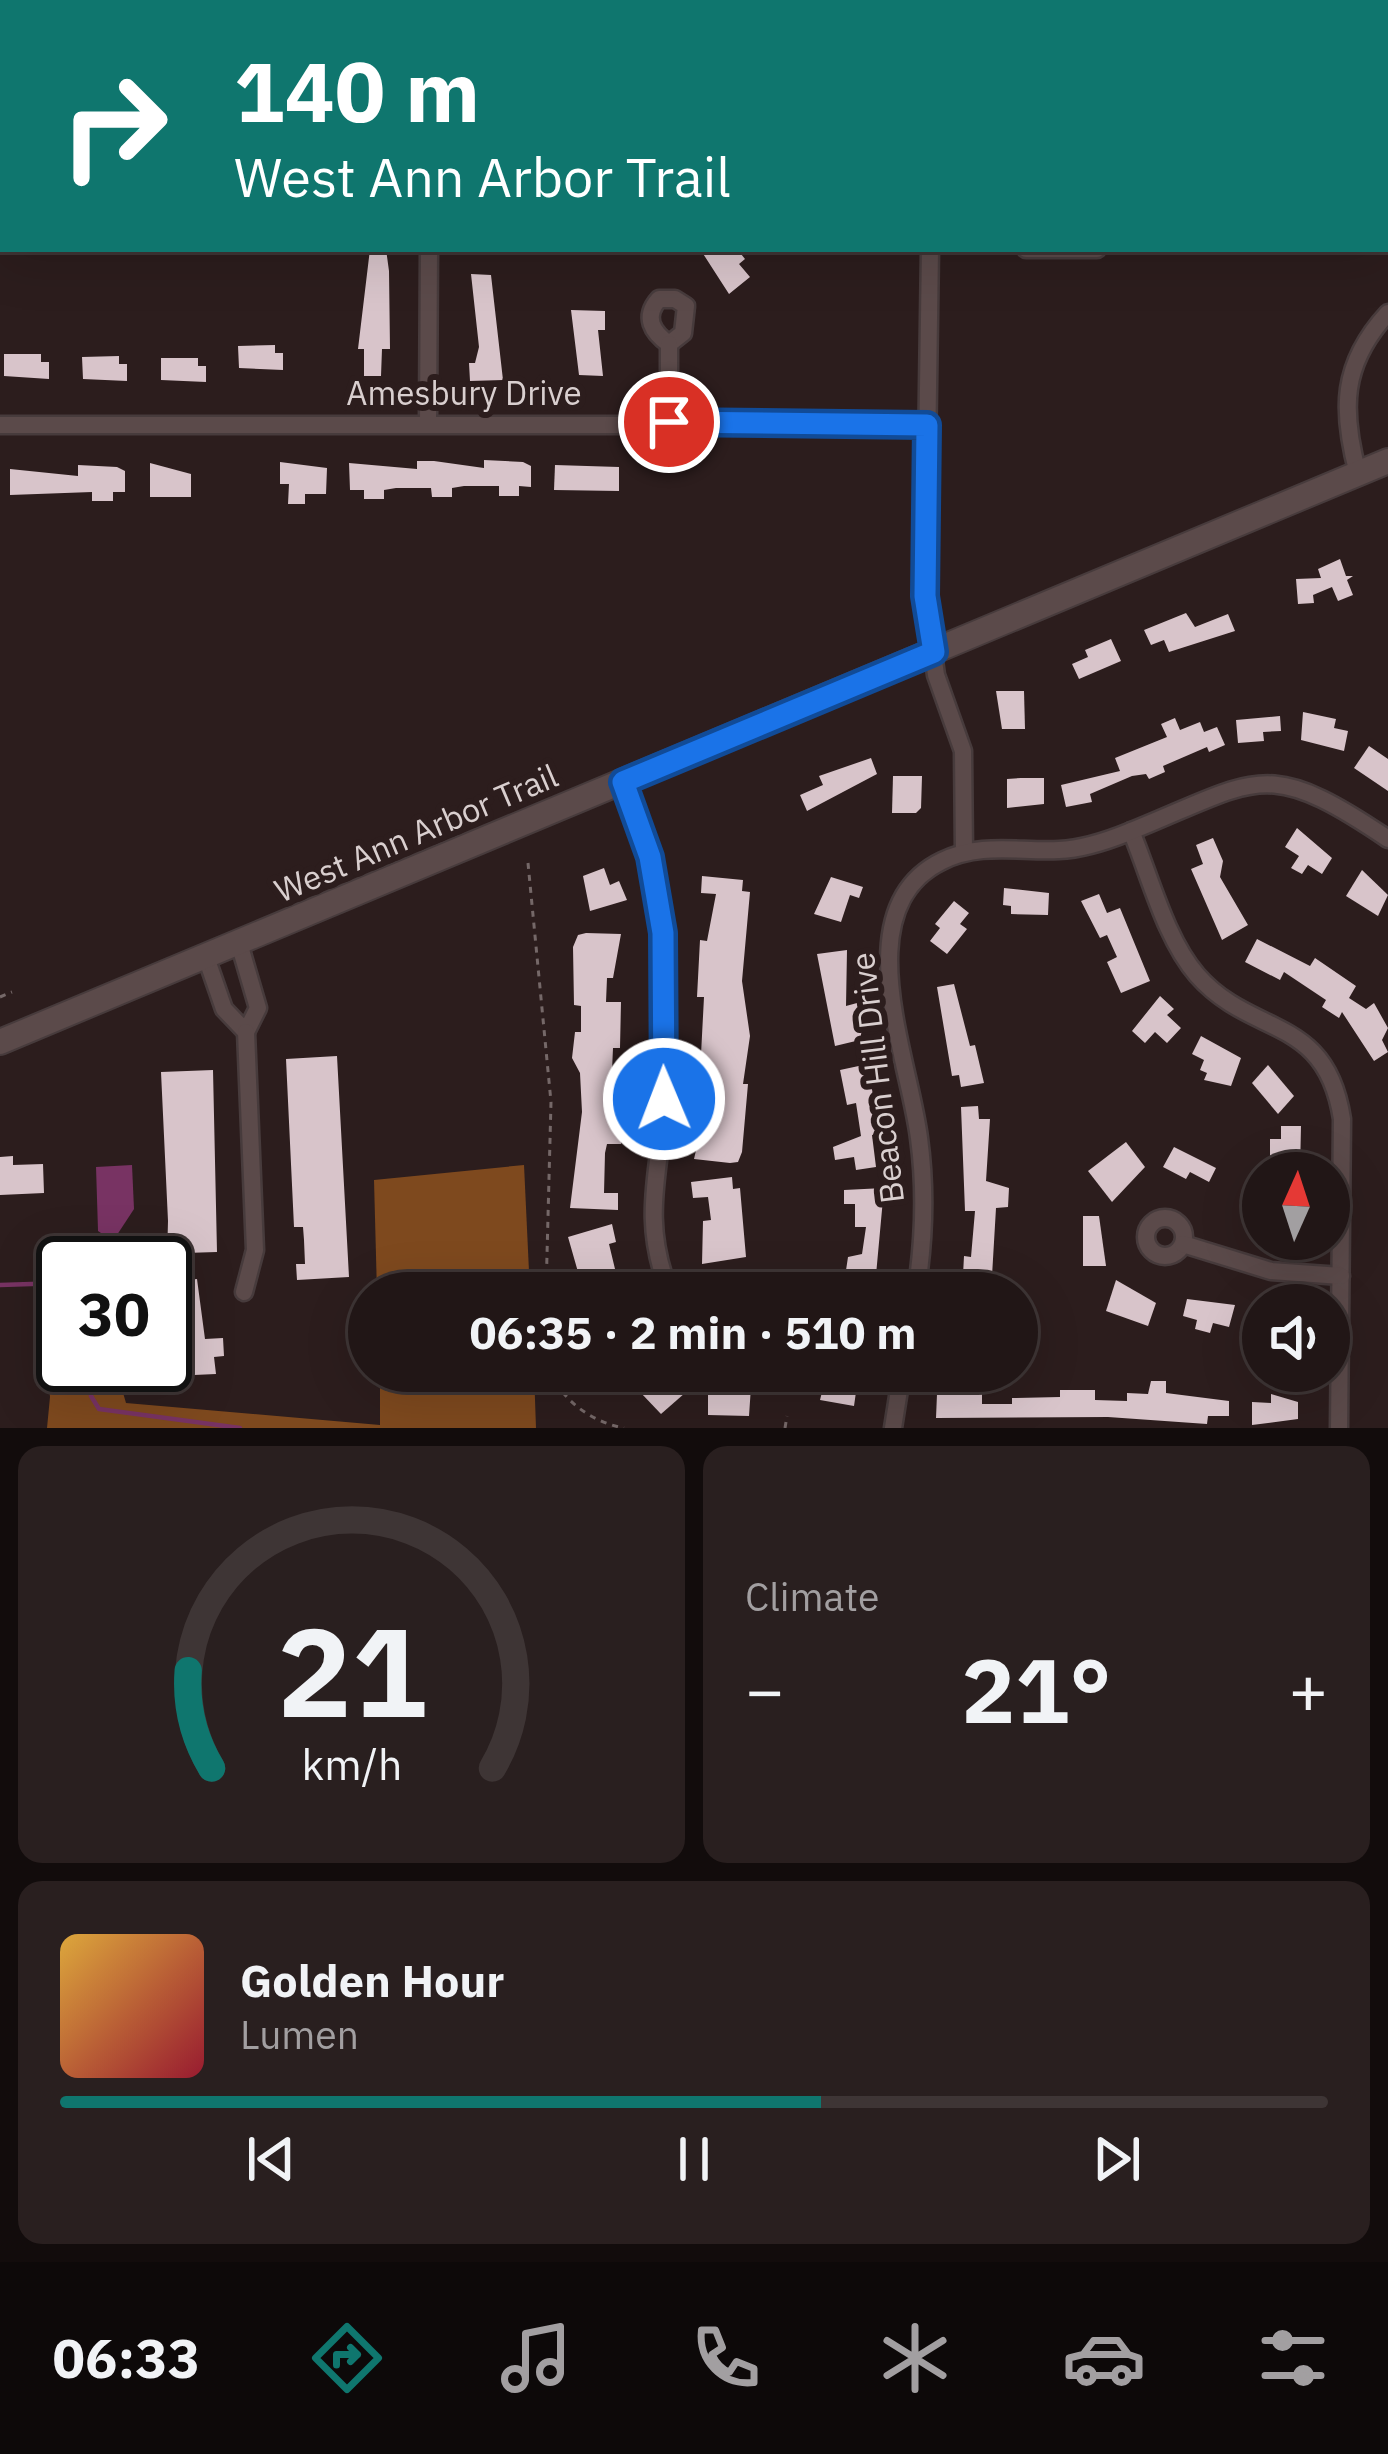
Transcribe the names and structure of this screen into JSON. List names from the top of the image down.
{
  "streets": {
    "street": ["Amesbury Drive", "West Ann Arbor Trail", "Beacon Hill Drive"]
  },
  "north": "top",
  "page": {
    "turn": ["140 m", "West Ann Arbor Trail"],
    "limit": "30",
    "trip": "06:35 · 2 min · 510 m",
    "tile": "Climate",
    "heat": ["−", "21°", "+"],
    "song": ["Golden Hour", "Lumen"],
    "tabs": "06:33",
    "gauge": ["21", "km/h"]
  }
}
